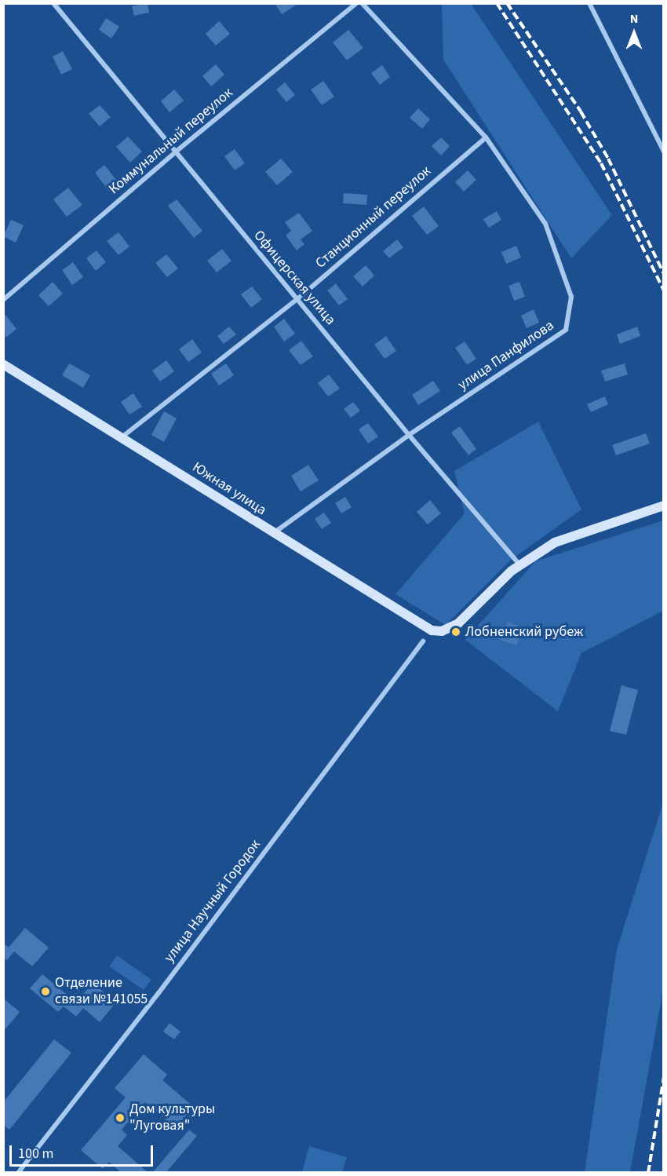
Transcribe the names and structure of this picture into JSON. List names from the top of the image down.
{
  "streets": {
    "street": [
      "Коммунальный переулок",
      "Станционный переулок",
      "Офицерская улица",
      "улица Панфилова",
      "Южная улица",
      "улица Научный Городок"
    ]
  },
  "crossings": [
    ["Коммунальный переулок", "Офицерская улица"],
    ["Станционный переулок", "Офицерская улица"],
    ["Станционный переулок", "улица Панфилова"],
    ["Станционный переулок", "Южная улица"],
    ["Офицерская улица", "улица Панфилова"],
    ["Офицерская улица", "Южная улица"],
    ["улица Панфилова", "Южная улица"]
  ],
  "places": ["Лобненский рубеж", "Отделение связи №141055", "Дом культуры \"Луговая\""],
  "scale_bar": "100 m",
  "north": "top"
}
